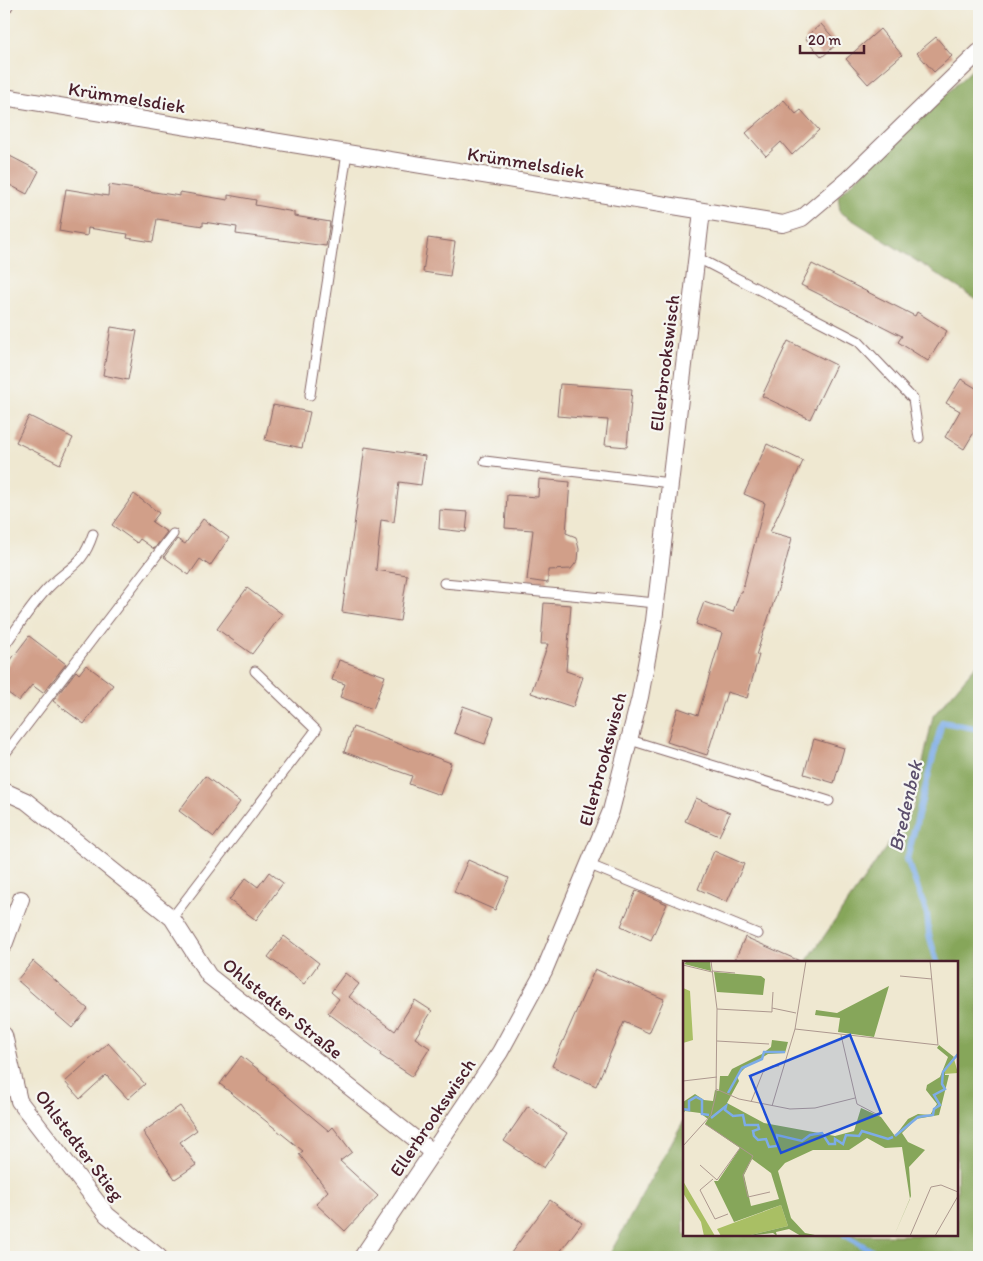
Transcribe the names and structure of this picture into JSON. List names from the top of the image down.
{
  "streets": {
    "street": [
      "Krümmelsdiek",
      "Ellerbrookswisch",
      "Ohlstedter Straße",
      "Ohlstedter Stieg"
    ]
  },
  "crossings": [
    ["Krümmelsdiek", "Ellerbrookswisch"],
    ["Ellerbrookswisch", "Ohlstedter Straße"]
  ],
  "water": ["Bredenbek"],
  "scale_bar": "20 m"
}
